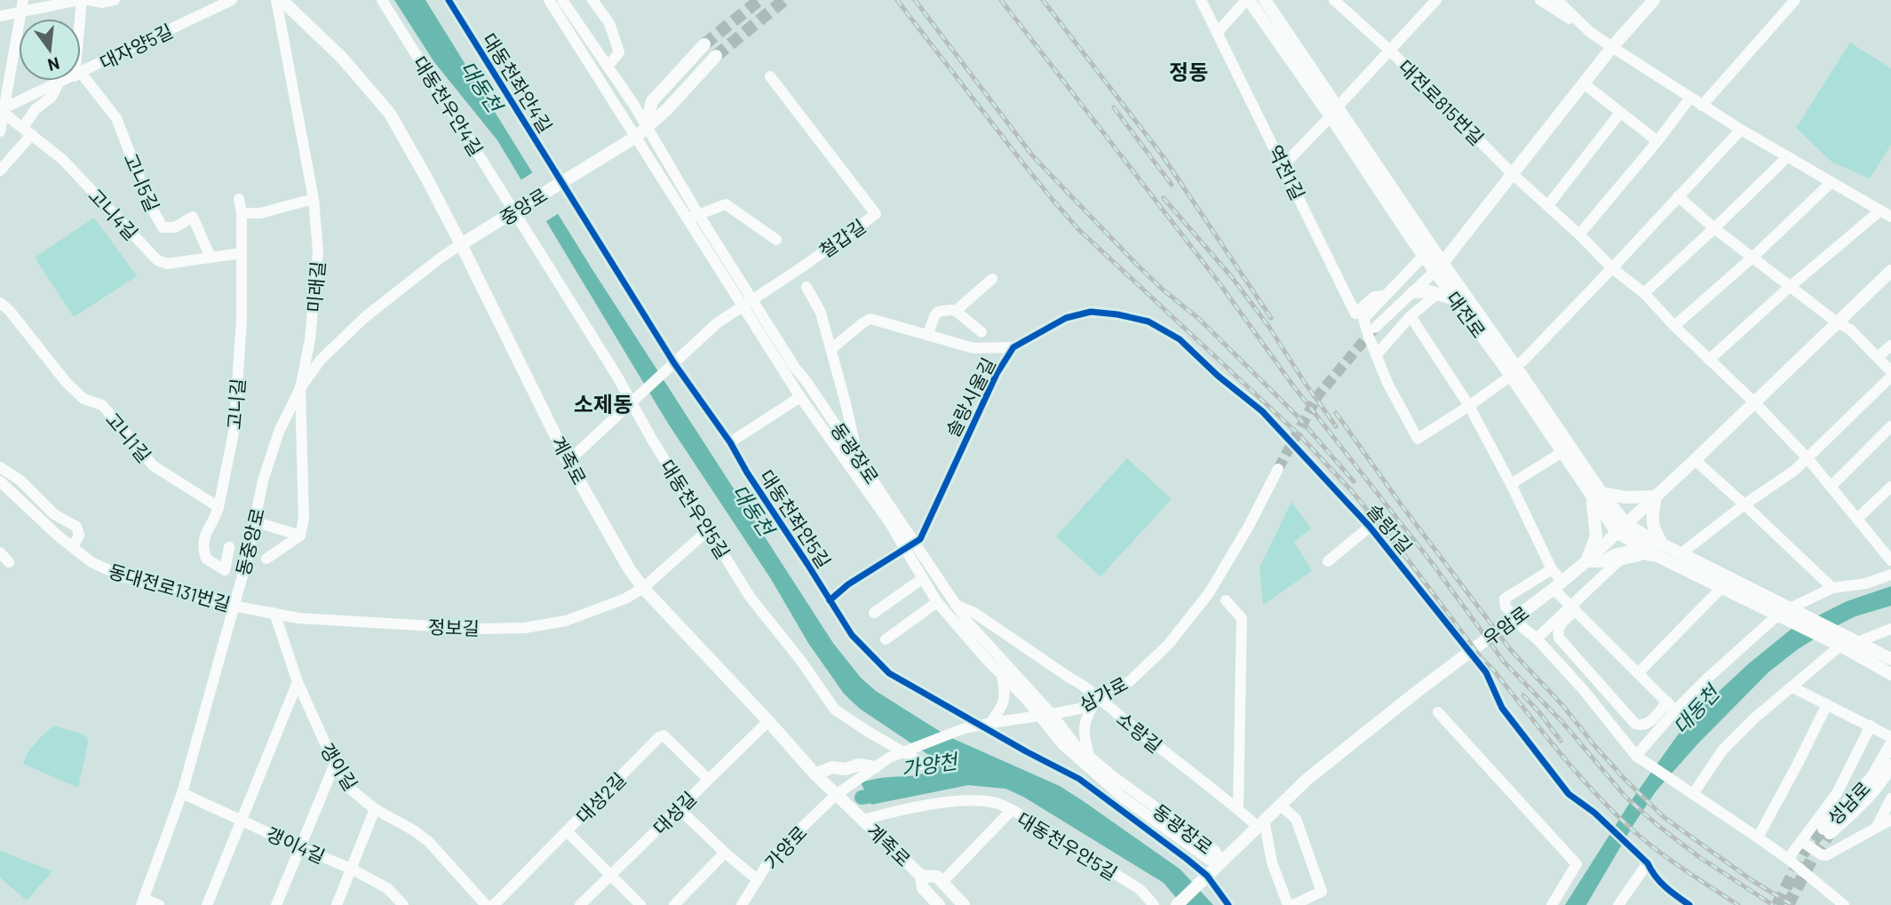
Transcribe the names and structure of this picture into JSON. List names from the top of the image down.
{
  "streets": {
    "main road": [
      "중앙로",
      "대전로",
      "계족로",
      "우암로",
      "성남로"
    ],
    "street": [
      "대자양5길",
      "대동천좌안4길",
      "대전로815번길",
      "대동천우안4길",
      "역전1길",
      "고니5길",
      "고니4길",
      "철갑길",
      "미래길",
      "솔랑시울길",
      "고니길",
      "고니1길",
      "동광장로",
      "대동천우안5길",
      "대동천좌안5길",
      "솔랑1길",
      "동중앙로",
      "동대전로131번길",
      "정보길",
      "삼가로",
      "소랑길",
      "갱이길",
      "대성2길",
      "대성길",
      "갱이4길",
      "가양로"
    ]
  },
  "crossings": [
    ["대자양5길", "고니4길"],
    ["대동천좌안4길", "중앙로"],
    ["대동천좌안4길", "대동천좌안5길"],
    ["대전로815번길", "우암로"],
    ["대동천우안4길", "중앙로"],
    ["대동천우안4길", "대동천우안5길"],
    ["고니5길", "고니4길"],
    ["중앙로", "동광장로"],
    ["중앙로", "계족로"],
    ["중앙로", "대동천우안5길"],
    ["중앙로", "대동천좌안5길"],
    ["중앙로", "동중앙로"],
    ["고니4길", "고니길"],
    ["철갑길", "동광장로"],
    ["철갑길", "대동천우안5길"],
    ["철갑길", "대동천좌안5길"],
    ["미래길", "동중앙로"],
    ["대전로", "우암로"],
    ["솔랑시울길", "동광장로"],
    ["솔랑시울길", "솔랑1길"],
    ["고니길", "고니1길"],
    ["동광장로", "우암로"],
    ["동광장로", "삼가로"],
    ["동광장로", "소랑길"],
    ["계족로", "대동천우안5길"],
    ["계족로", "동중앙로"],
    ["계족로", "정보길"],
    ["계족로", "삼가로"],
    ["계족로", "대성길"],
    ["계족로", "가양로"],
    ["대동천우안5길", "정보길"],
    ["대동천좌안5길", "우암로"],
    ["동중앙로", "동대전로131번길"],
    ["동중앙로", "갱이4길"],
    ["동대전로131번길", "정보길"],
    ["우암로", "소랑길"],
    ["정보길", "갱이길"],
    ["삼가로", "소랑길"],
    ["삼가로", "가양로"],
    ["대성2길", "대성길"]
  ],
  "districts": ["정동", "소제동"],
  "water": ["대동천", "가양천"],
  "north": "bottom"
}
